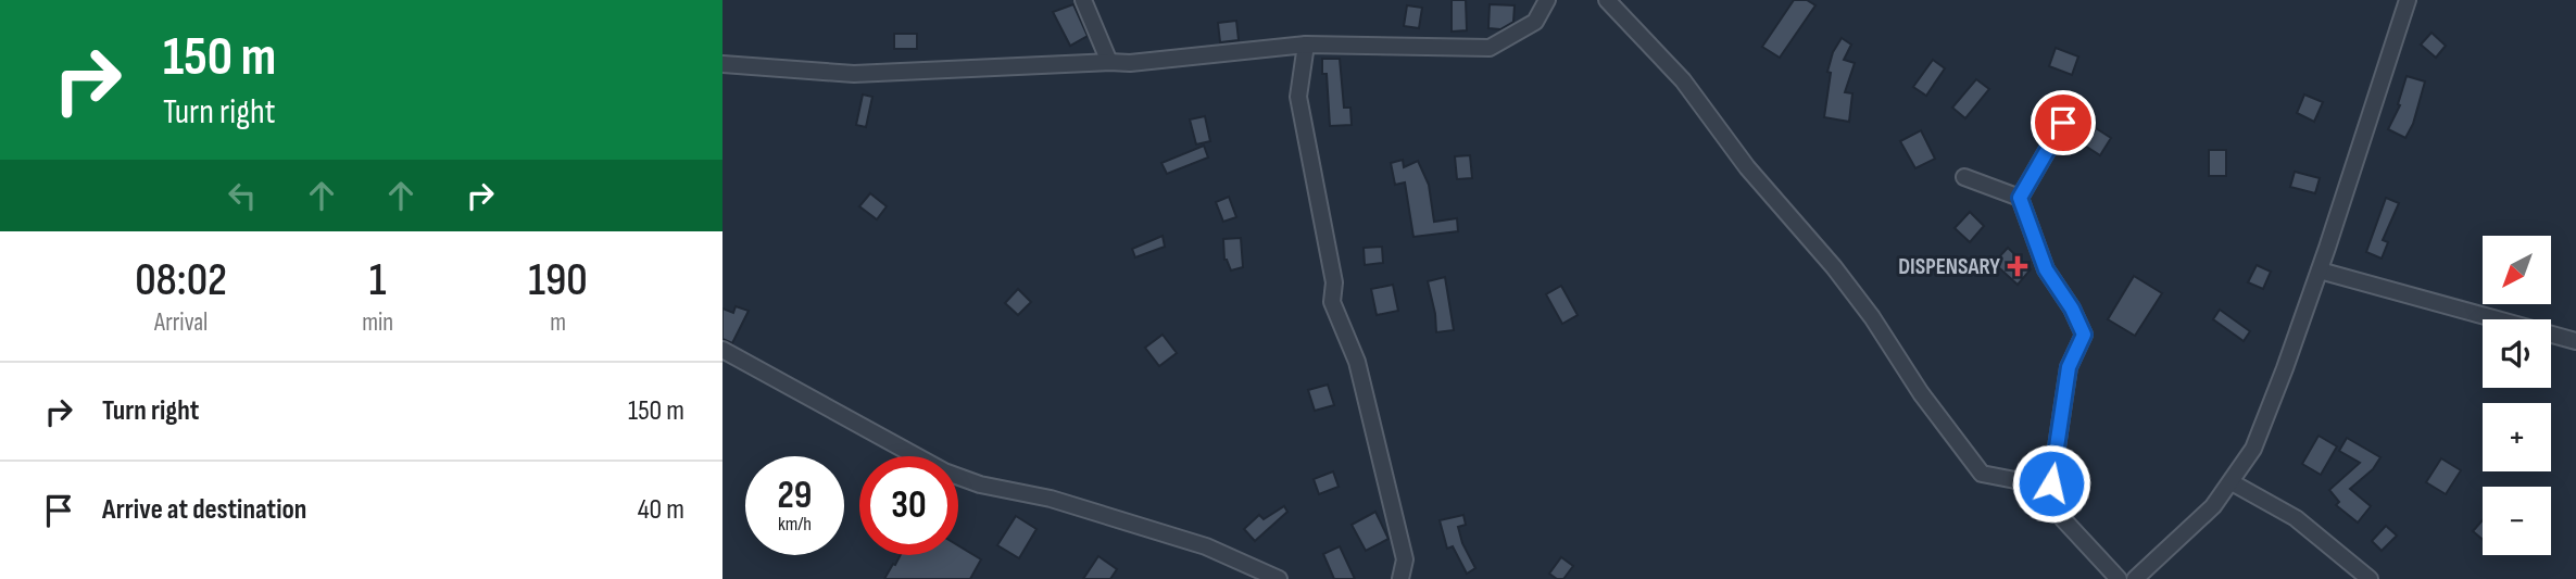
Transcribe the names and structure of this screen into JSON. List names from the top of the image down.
{
  "places": {
    "health": ["DISPENSARY"]
  },
  "north": "bottom left",
  "page": {
    "turn": ["150 m", "Turn right"],
    "eta": [
      "08:02",
      "Arrival",
      "1",
      "min",
      "190",
      "m"
    ],
    "map_buttons": ["+", "−"],
    "list": [
      {
        "name": "Turn right",
        "value": "150 m"
      },
      {
        "name": "Arrive at destination",
        "value": "40 m"
      }
    ],
    "speed": "29 km/h",
    "limit": "30"
  }
}
